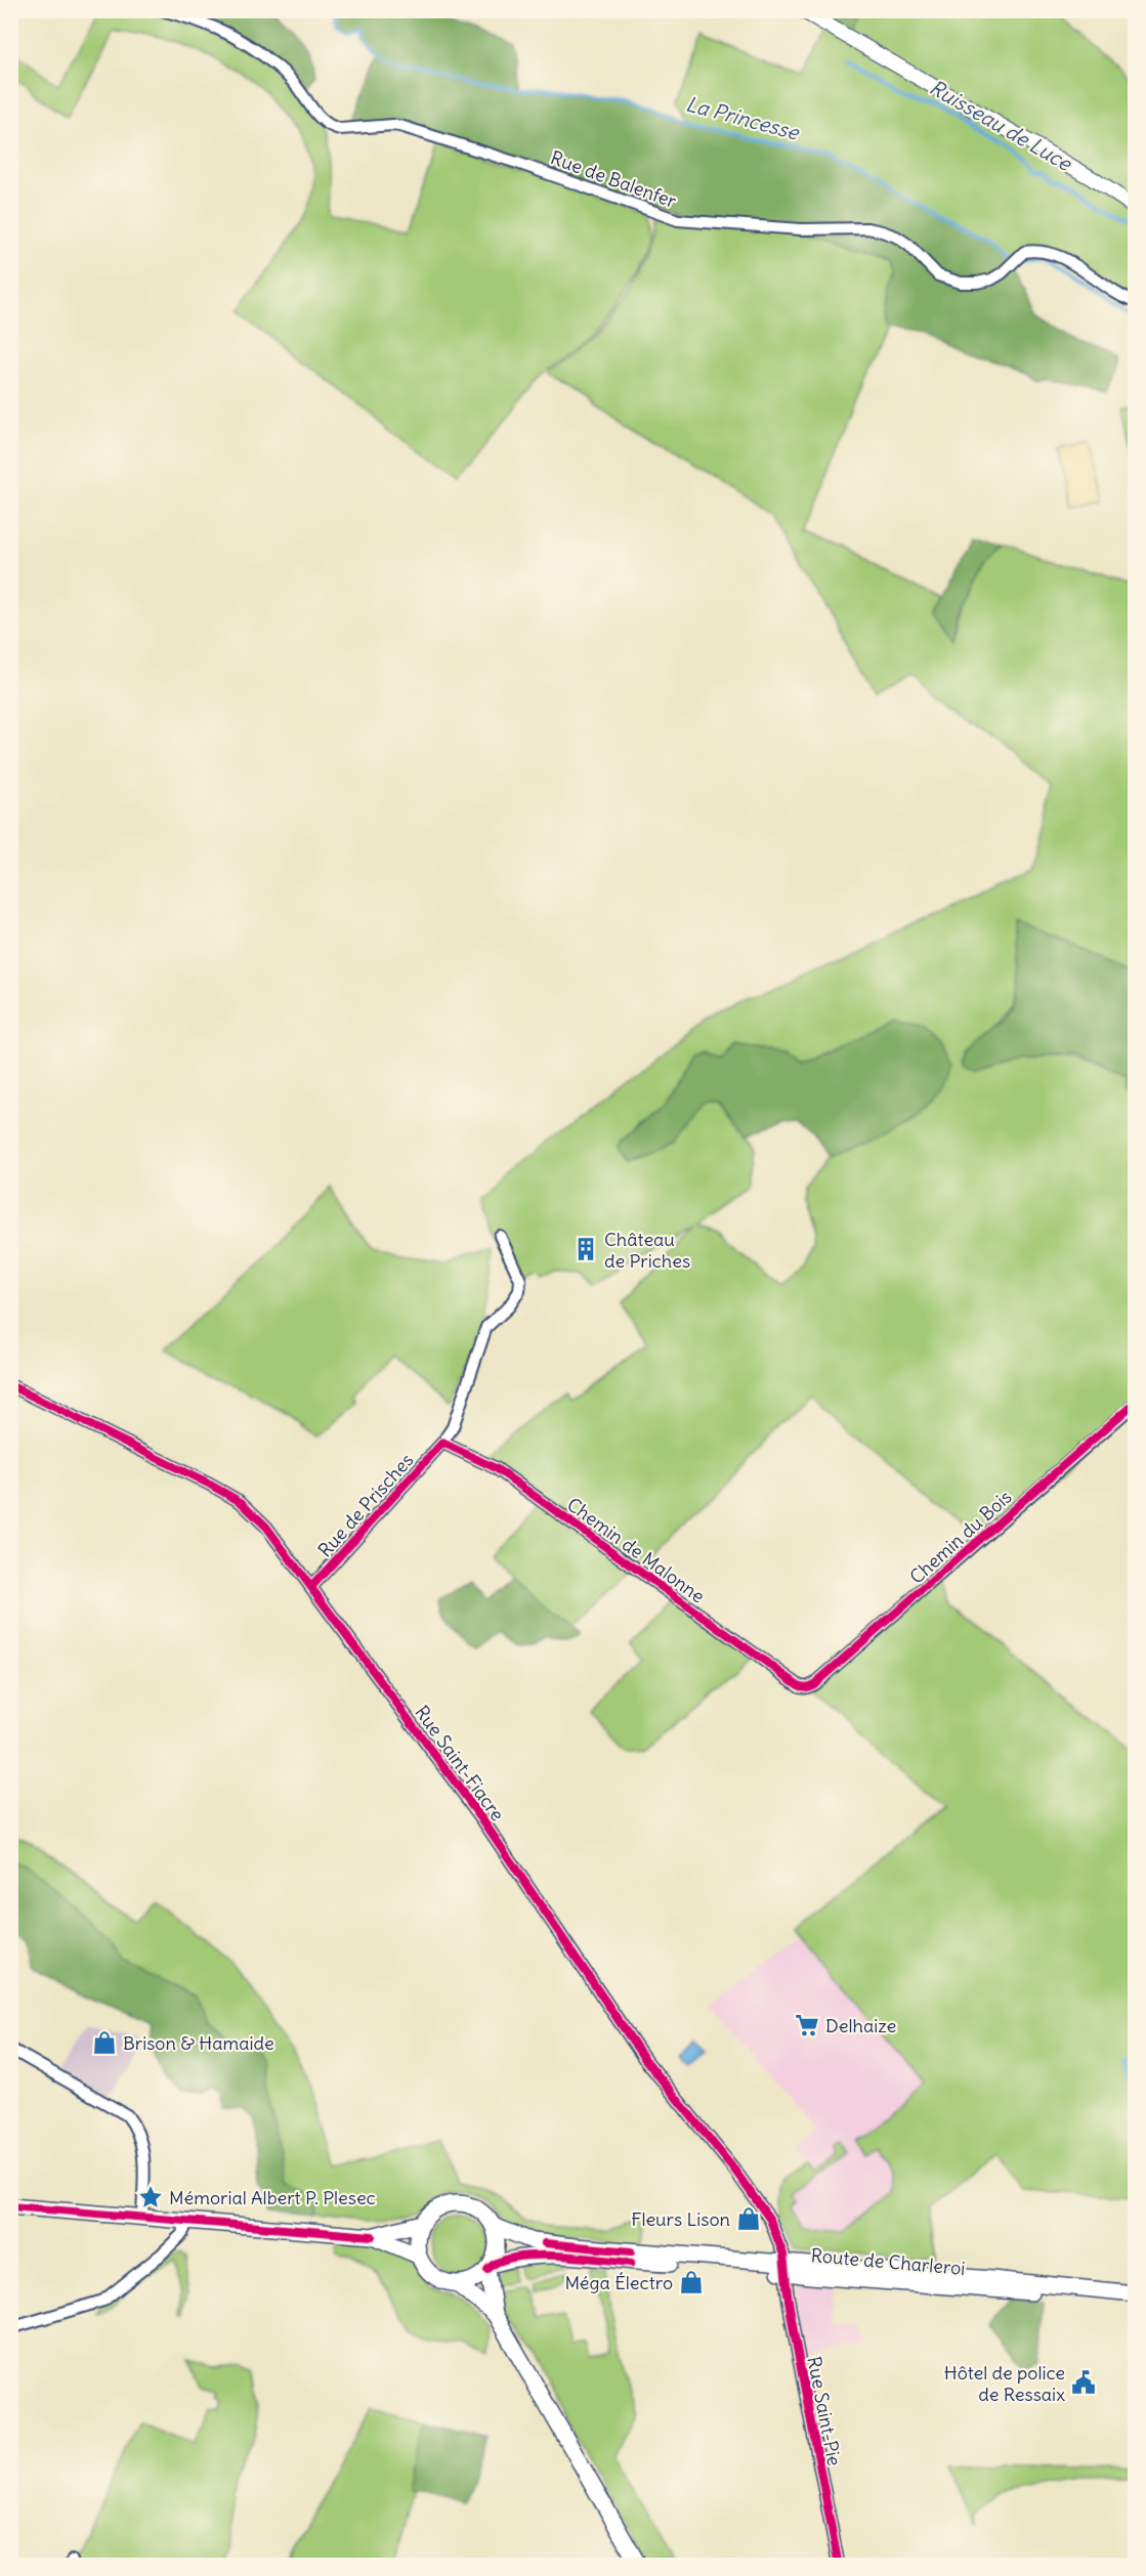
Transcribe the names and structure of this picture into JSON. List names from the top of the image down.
{
  "streets": {
    "main road": ["Route de Charleroi"],
    "street": [
      "Rue de Balenfer",
      "Rue de Prisches",
      "Chemin du Bois",
      "Chemin de Malonne",
      "Rue Saint-Fiacre",
      "Rue Saint-Pie"
    ]
  },
  "crossings": [
    ["Rue de Prisches", "Chemin de Malonne"],
    ["Rue de Prisches", "Rue Saint-Fiacre"],
    ["Chemin du Bois", "Chemin de Malonne"],
    ["Rue Saint-Fiacre", "Route de Charleroi"],
    ["Rue Saint-Fiacre", "Rue Saint-Pie"],
    ["Route de Charleroi", "Rue Saint-Pie"]
  ],
  "water": ["La Princesse", "Ruisseau de Luce"],
  "places": {
    "building": ["Château de Priches"],
    "supermarket": ["Delhaize"],
    "shop": ["Brison & Hamaide", "Fleurs Lison", "Méga Électro"],
    "place": ["Mémorial Albert P. Plesec"],
    "public building": ["Hôtel de police de Ressaix"]
  }
}
